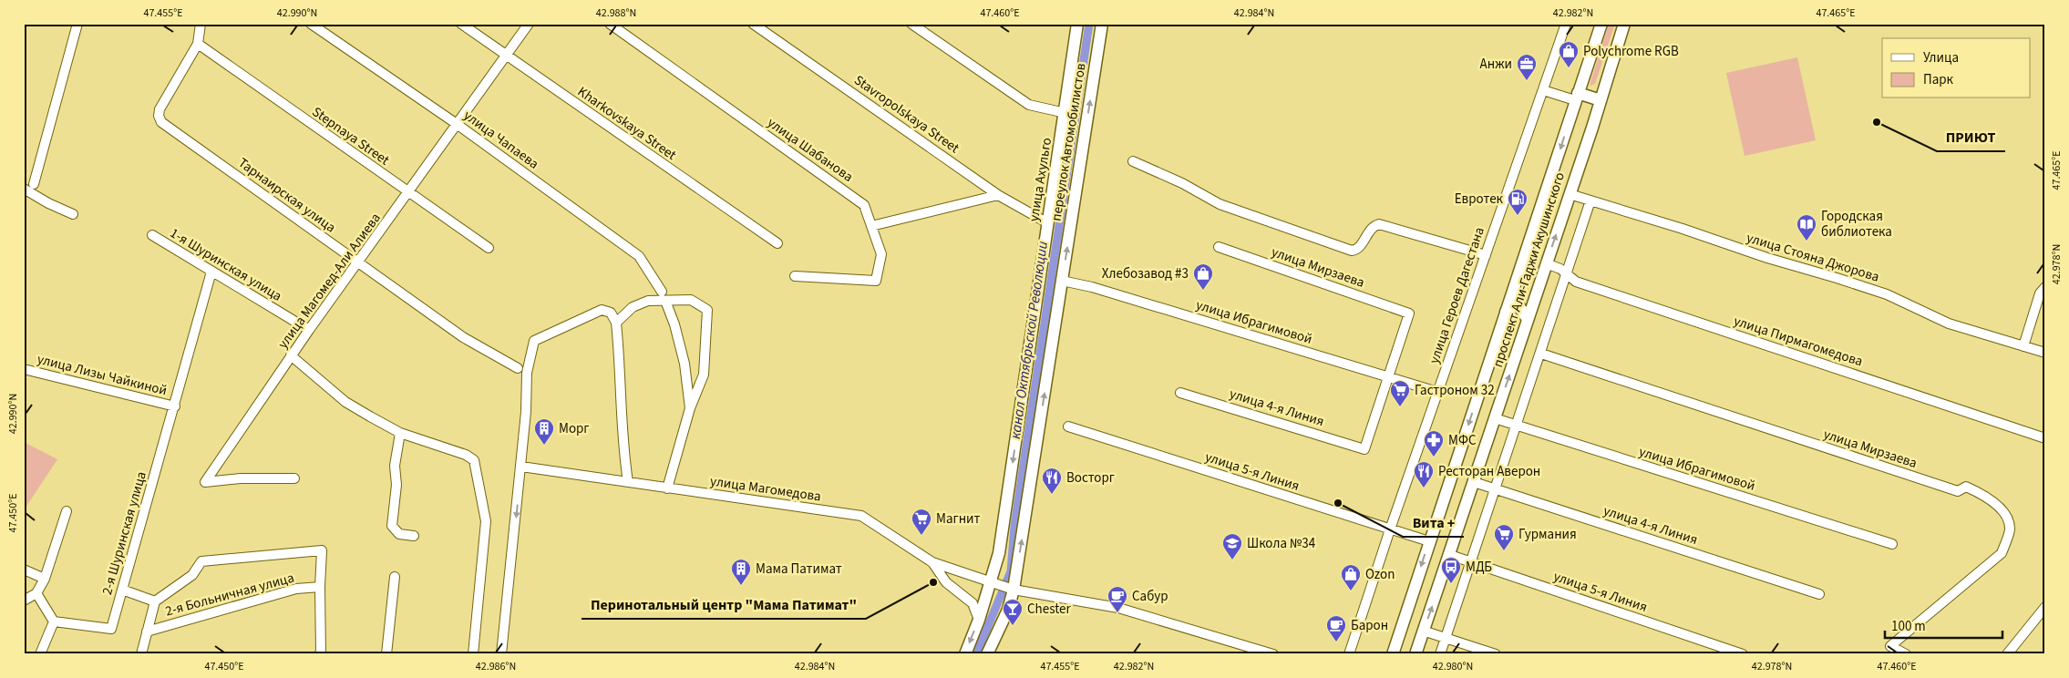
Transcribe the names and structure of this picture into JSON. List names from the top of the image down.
{
  "streets": {
    "main road": ["переулок Автомобилистов", "улица Ахульго", "проспект Али-Гаджи Акушинского"],
    "street": [
      "Stavropolskaya Street",
      "Kharkovskaya Street",
      "Stepnaya Street",
      "улица Чапаева",
      "улица Шабанова",
      "Тарнаирская улица",
      "улица Стояна Джорова",
      "1-я Шуринская улица",
      "улица Мирзаева",
      "улица Магомед-Али Алиева",
      "улица Героев Дагестана",
      "улица Ибрагимовой",
      "улица Пирмагомедова",
      "улица Лизы Чайкиной",
      "улица 4-я Линия",
      "улица 5-я Линия",
      "улица Магомедова",
      "2-я Шуринская улица",
      "2-я Больничная улица"
    ]
  },
  "crossings": [
    ["Stavropolskaya Street", "улица Ахульго"],
    ["Kharkovskaya Street", "улица Магомед-Али Алиева"],
    ["Stepnaya Street", "Тарнаирская улица"],
    ["Stepnaya Street", "улица Магомед-Али Алиева"],
    ["улица Чапаева", "улица Магомед-Али Алиева"],
    ["переулок Автомобилистов", "улица Ибрагимовой"],
    ["переулок Автомобилистов", "улица Магомедова"],
    ["улица Ахульго", "улица Магомедова"],
    ["Тарнаирская улица", "улица Магомед-Али Алиева"],
    ["улица Стояна Джорова", "проспект Али-Гаджи Акушинского"],
    ["1-я Шуринская улица", "улица Магомед-Али Алиева"],
    ["1-я Шуринская улица", "2-я Шуринская улица"],
    ["улица Мирзаева", "улица Ибрагимовой"],
    ["улица Мирзаева", "улица 4-я Линия"],
    ["проспект Али-Гаджи Акушинского", "улица Ибрагимовой"],
    ["проспект Али-Гаджи Акушинского", "улица Пирмагомедова"],
    ["проспект Али-Гаджи Акушинского", "улица 4-я Линия"],
    ["проспект Али-Гаджи Акушинского", "улица 5-я Линия"],
    ["улица Героев Дагестана", "улица Ибрагимовой"],
    ["улица Героев Дагестана", "улица 5-я Линия"],
    ["улица Ибрагимовой", "улица 4-я Линия"],
    ["улица Лизы Чайкиной", "2-я Шуринская улица"]
  ],
  "one_way": ["переулок Автомобилистов", "улица Ахульго"],
  "water": ["канал Октябрьской Революции"],
  "places": {
    "shop": ["Polychrome RGB", "Хлебозавод #3", "Ozon"],
    "office": ["Анжи"],
    "other": ["ПРИЮТ", "Вита +", "Перинотальный центр \"Мама Патимат\""],
    "fuel station": ["Евротек"],
    "library": ["Городская библиотека"],
    "supermarket": ["Гастроном 32", "Магнит", "Гурмания"],
    "building": ["Морг", "Мама Патимат"],
    "pharmacy": ["МФС"],
    "restaurant": ["Ресторан Аверон", "Восторг"],
    "school or university": ["Школа №34"],
    "bus stop": ["МДБ"],
    "cafe": ["Сабур", "Барон"],
    "bar": ["Chester"]
  },
  "legend": ["Улица", "Парк"],
  "scale_bar": "100 m",
  "coordinates": [
    "47.455°E",
    "42.990°N",
    "42.988°N",
    "47.460°E",
    "42.984°N",
    "42.982°N",
    "47.465°E",
    "42.978°N",
    "47.450°E",
    "42.986°N",
    "42.980°N"
  ]
}
